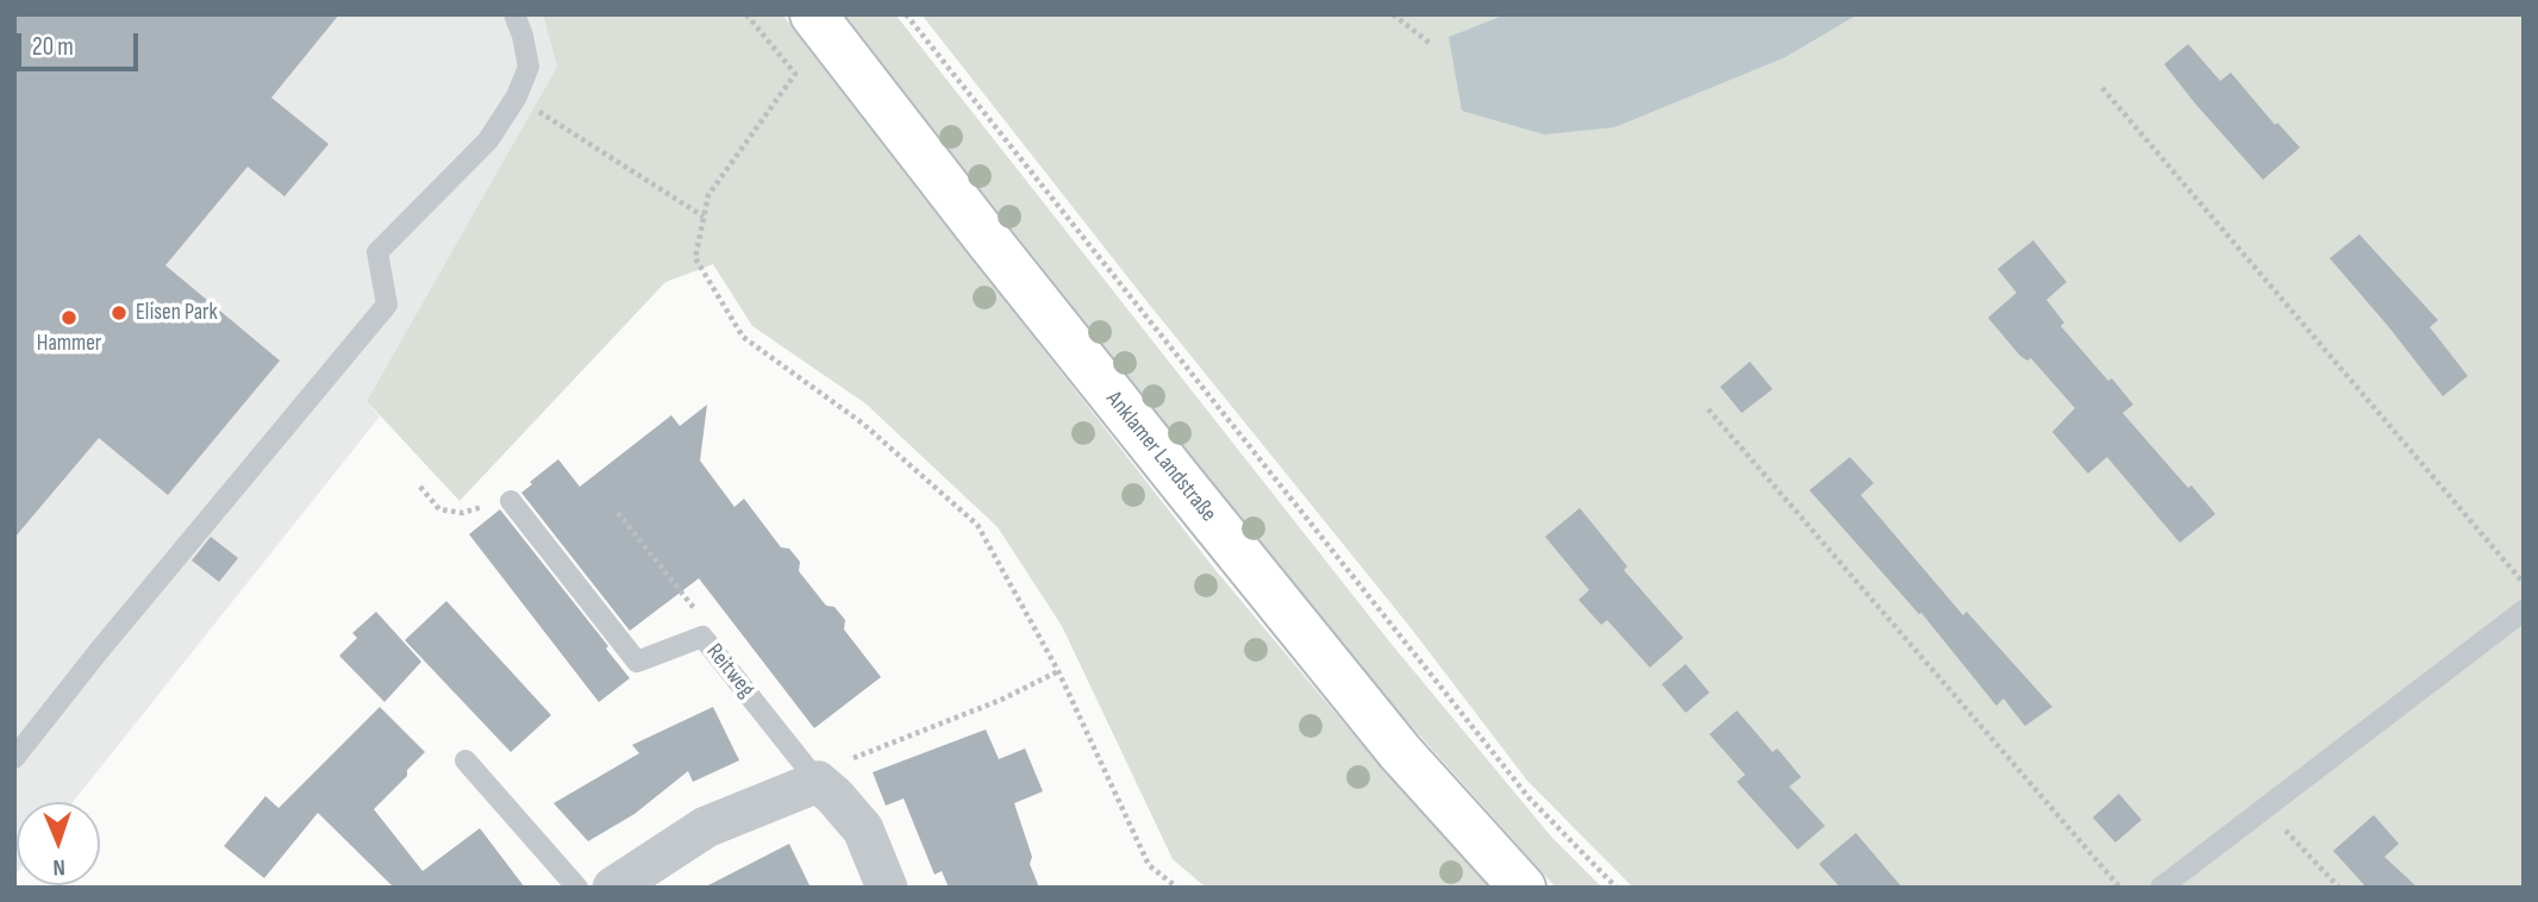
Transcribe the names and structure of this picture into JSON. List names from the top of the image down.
{
  "streets": {
    "main road": ["Anklamer Landstraße"],
    "street": ["Reitweg"]
  },
  "places": ["Elisen Park", "Hammer"],
  "scale_bar": "20 m",
  "north": "bottom"
}
